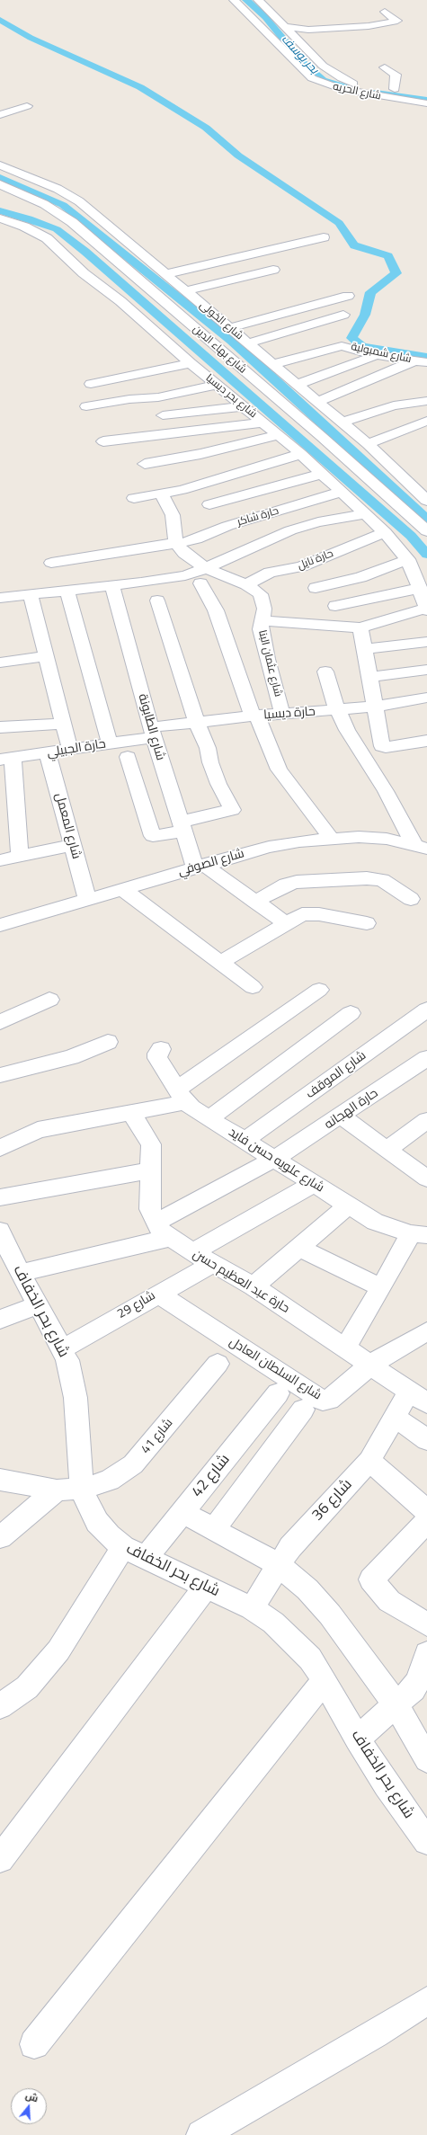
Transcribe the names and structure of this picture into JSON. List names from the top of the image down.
{
  "streets": {
    "street": [
      "شارع الحريه",
      "شارع الخولى",
      "شارع بهاء الدين",
      "شارع شمبولية",
      "شارع بحر ديسيا",
      "حارة شاكر",
      "حارة نايل",
      "شارع عثمان البنا",
      "حارة ديسيا",
      "شارع الطابونة",
      "حارة الجبيلي",
      "شارع المعمل",
      "شارع الصوفي",
      "شارع الموقف",
      "حارة الهجانه",
      "شارع علويه حسن فايد",
      "حارة عبد العظيم حسن",
      "شارع 29",
      "شارع بحر الخفاف",
      "شارع السلطان العادل",
      "شارع 41",
      "شارع 42",
      "شارع 36"
    ]
  },
  "crossings": [
    ["شارع الخولى", "شارع شمبولية"],
    ["شارع بحر ديسيا", "حارة شاكر"],
    ["شارع بحر ديسيا", "حارة نايل"],
    ["حارة شاكر", "شارع عثمان البنا"],
    ["حارة نايل", "شارع عثمان البنا"],
    ["شارع عثمان البنا", "حارة ديسيا"],
    ["حارة ديسيا", "شارع الطابونة"],
    ["حارة ديسيا", "حارة الجبيلي"],
    ["شارع الطابونة", "حارة الجبيلي"],
    ["شارع الطابونة", "شارع الصوفي"],
    ["حارة الجبيلي", "شارع المعمل"],
    ["شارع المعمل", "شارع الصوفي"],
    ["شارع الموقف", "شارع علويه حسن فايد"],
    ["حارة الهجانه", "شارع علويه حسن فايد"],
    ["حارة الهجانه", "حارة عبد العظيم حسن"],
    ["حارة الهجانه", "شارع بحر الخفاف"],
    ["حارة عبد العظيم حسن", "شارع 29"],
    ["حارة عبد العظيم حسن", "شارع السلطان العادل"],
    ["حارة عبد العظيم حسن", "شارع 36"],
    ["شارع 29", "شارع بحر الخفاف"],
    ["شارع 29", "شارع السلطان العادل"],
    ["شارع بحر الخفاف", "شارع 41"],
    ["شارع بحر الخفاف", "شارع 42"],
    ["شارع بحر الخفاف", "شارع 36"]
  ],
  "water": ["بحر يوسف"],
  "north": "top"
}
